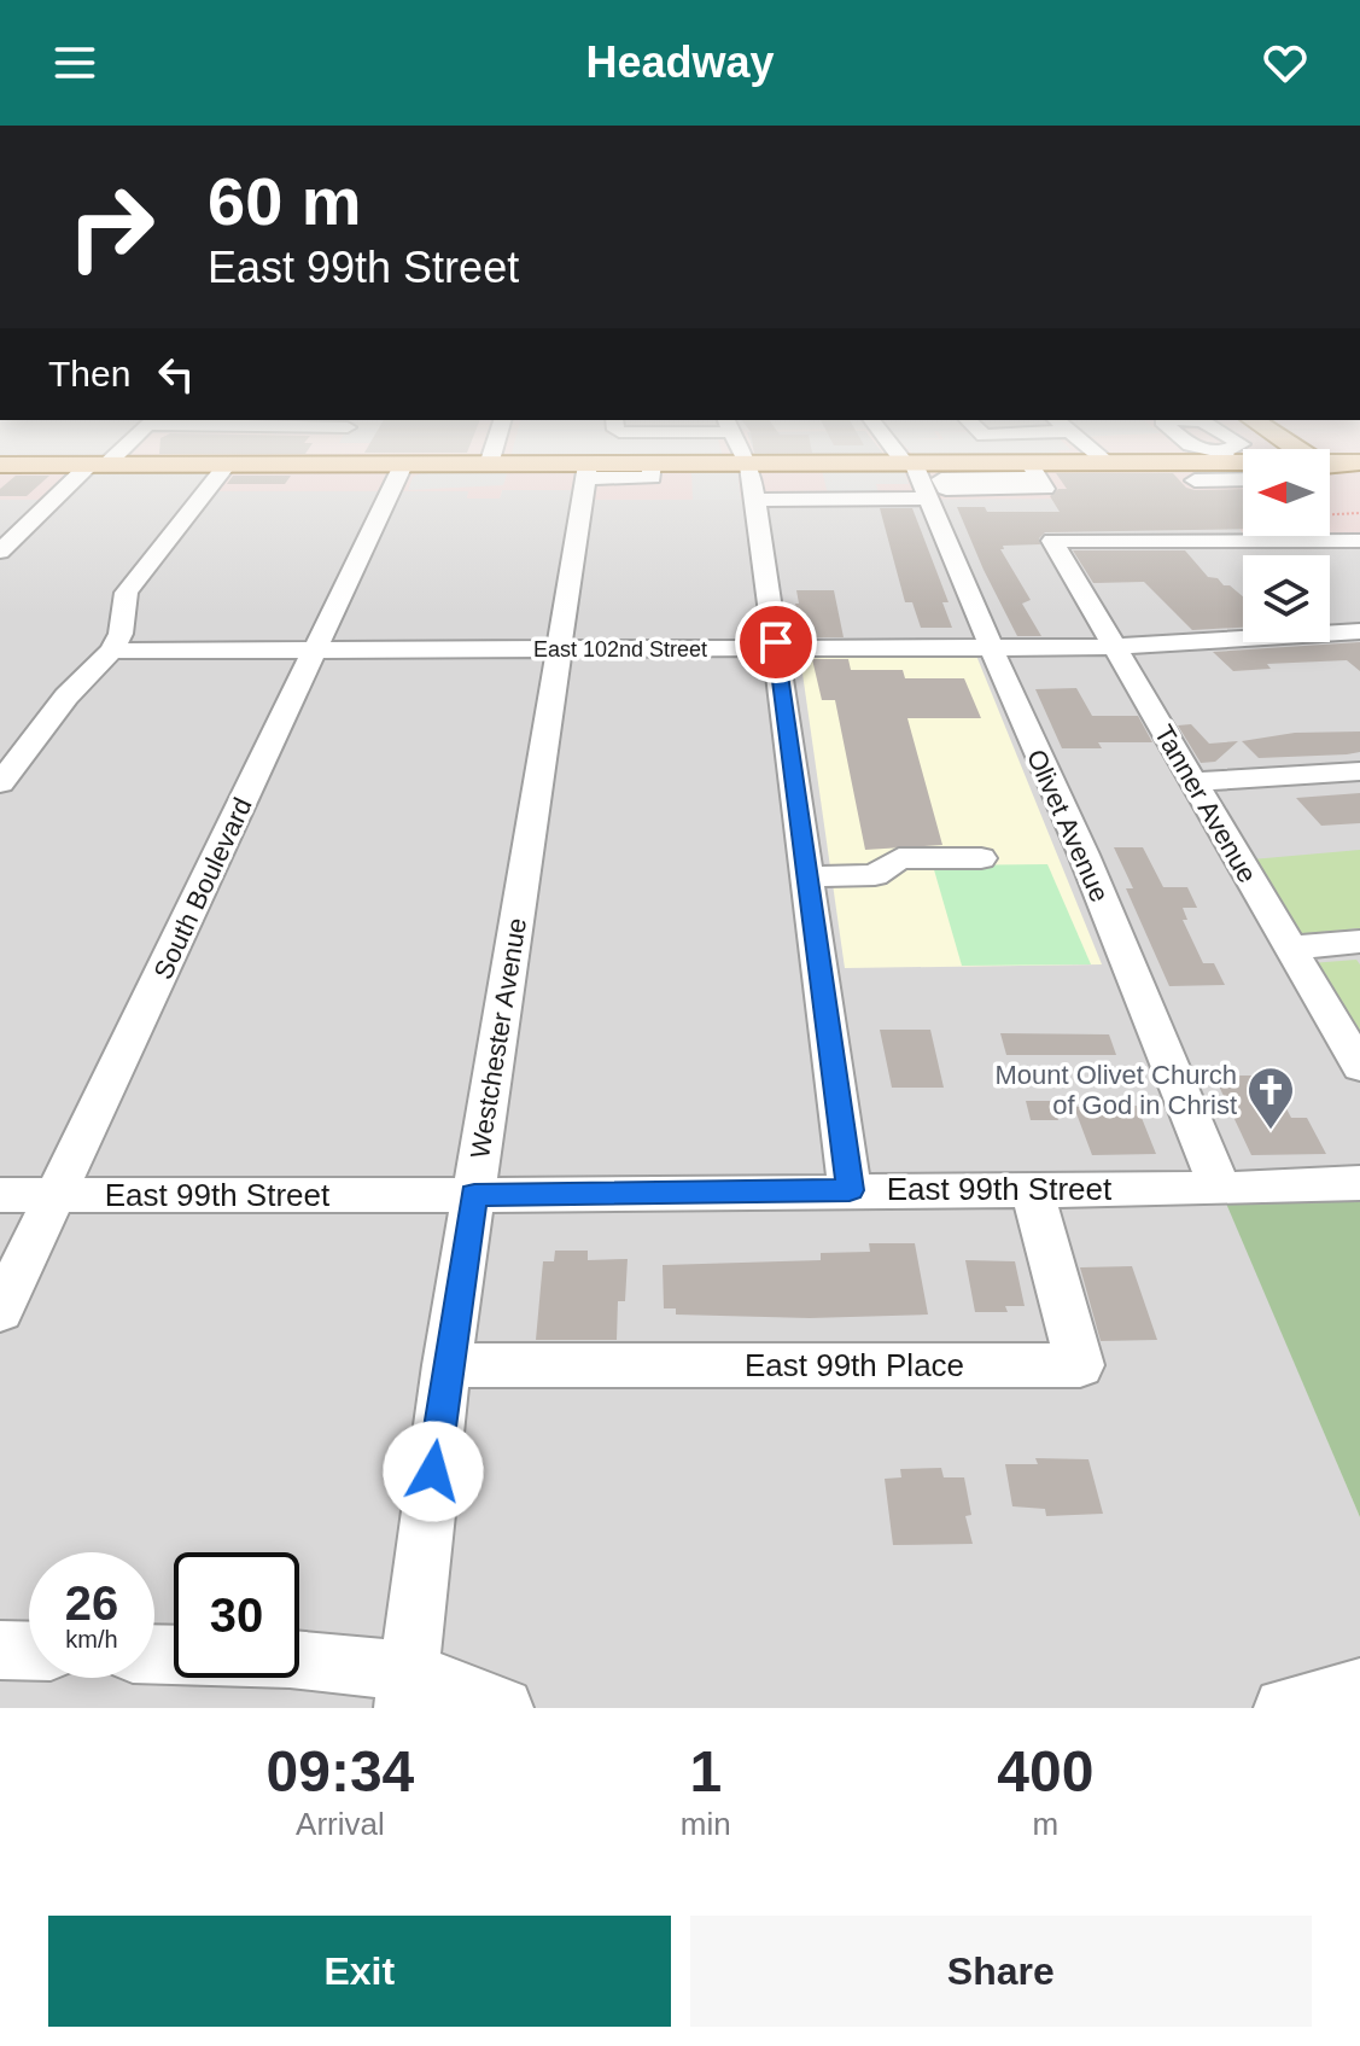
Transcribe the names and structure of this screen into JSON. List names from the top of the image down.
{
  "streets": {
    "street": [
      "East 102nd Street",
      "Tanner Avenue",
      "Olivet Avenue",
      "South Boulevard",
      "Westchester Avenue",
      "East 99th Street",
      "East 99th Place"
    ]
  },
  "crossings": [
    ["East 102nd Street", "Tanner Avenue"],
    ["East 102nd Street", "Olivet Avenue"],
    ["East 102nd Street", "South Boulevard"],
    ["East 102nd Street", "Westchester Avenue"],
    ["Olivet Avenue", "East 99th Street"],
    ["South Boulevard", "East 99th Street"],
    ["Westchester Avenue", "East 99th Street"],
    ["Westchester Avenue", "East 99th Place"],
    ["East 99th Street", "East 99th Place"]
  ],
  "places": {
    "church": ["Mount Olivet Church of God in Christ"]
  },
  "north": "left",
  "page": {
    "header": "Headway",
    "turn": ["60 m", "East 99th Street"],
    "then": "Then",
    "speed": "26 km/h",
    "limit": "30",
    "eta": [
      "09:34",
      "Arrival",
      "1",
      "min",
      "400",
      "m"
    ],
    "buttons": ["Exit", "Share"]
  }
}
